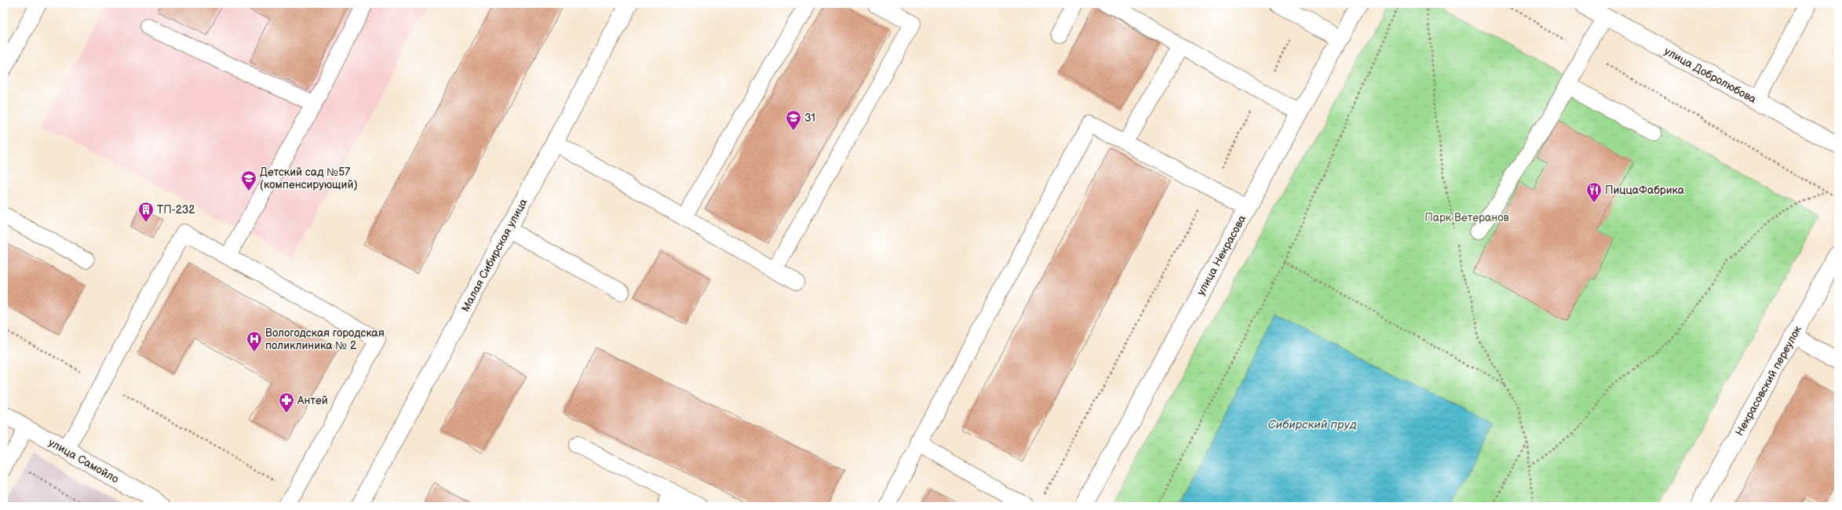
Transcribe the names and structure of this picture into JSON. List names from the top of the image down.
{
  "streets": {
    "street": [
      "улица Добролюбова",
      "Малая Сибирская улица",
      "улица Некрасова",
      "Некрасовский переулок",
      "улица Самойло"
    ]
  },
  "water": ["Сибирский пруд"],
  "parks": ["Парк Ветеранов"],
  "places": {
    "school or university": ["31", "Детский сад №57 (компенсирующий)"],
    "restaurant": ["ПиццаФабрика"],
    "building": ["ТП-232"],
    "hospital": ["Вологодская городская поликлиника № 2"],
    "pharmacy": ["Антей"]
  }
}
